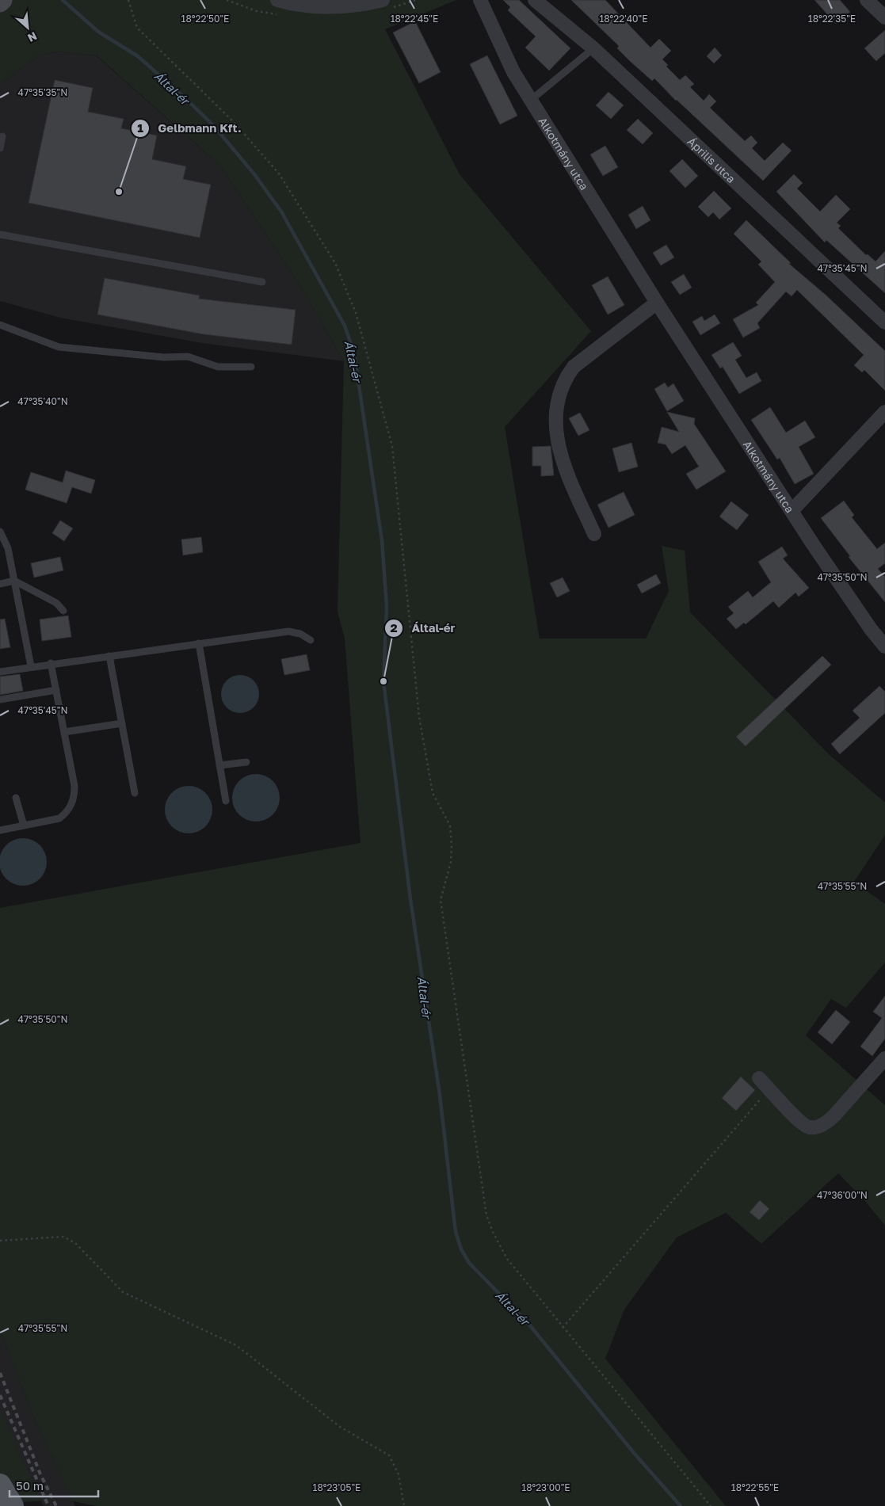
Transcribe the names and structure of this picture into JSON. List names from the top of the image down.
{
  "streets": {
    "street": ["Alkotmány utca", "Április utca"]
  },
  "water": ["Által-ér"],
  "places": ["Gelbmann Kft.", "Által-ér"],
  "scale_bar": "50 m",
  "north": "bottom right",
  "coordinates": [
    "18°22'50\"E",
    "18°22'45\"E",
    "18°22'40\"E",
    "18°22'35\"E",
    "47°35'35\"N",
    "47°35'45\"N",
    "47°35'40\"N",
    "47°35'50\"N",
    "47°35'55\"N",
    "47°36'00\"N",
    "18°23'05\"E",
    "18°23'00\"E",
    "18°22'55\"E"
  ]
}
